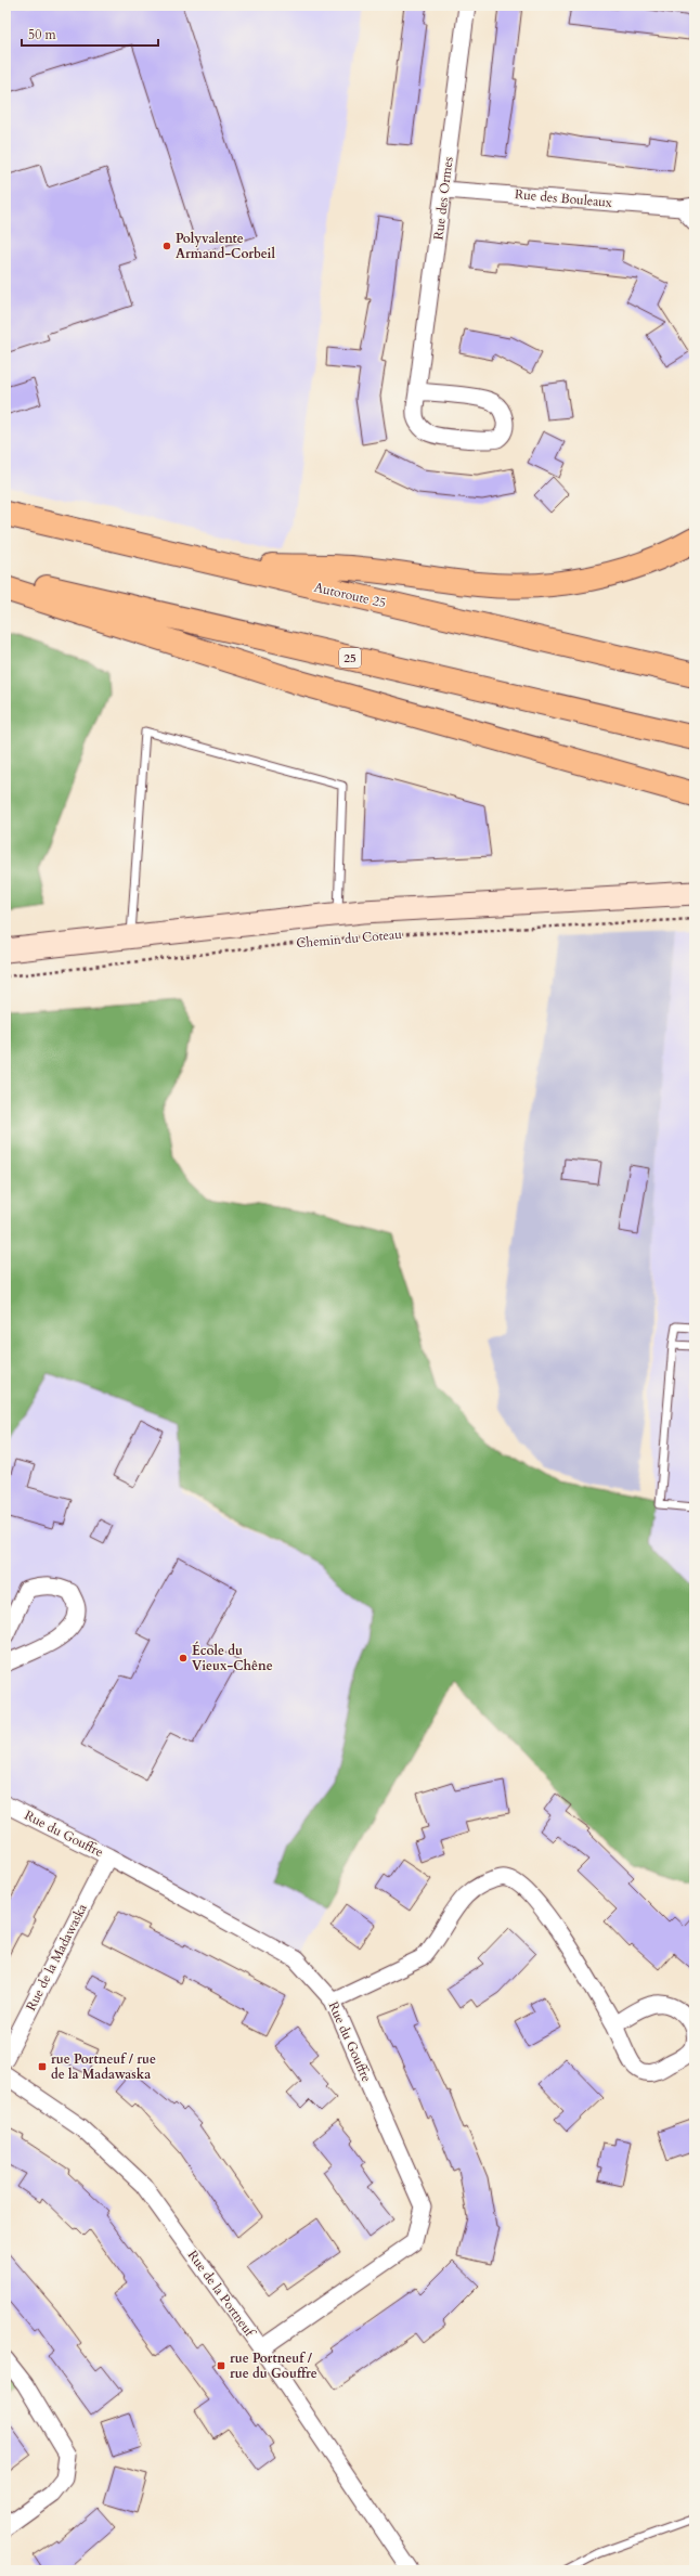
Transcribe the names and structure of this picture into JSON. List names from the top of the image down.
{
  "streets": {
    "highway": ["Autoroute 25", "25"],
    "street": [
      "Rue des Ormes",
      "Rue des Bouleaux",
      "Chemin du Coteau",
      "Rue du Gouffre",
      "Rue de la Madawaska",
      "Rue de la Portneuf"
    ]
  },
  "crossings": [
    ["Rue des Ormes", "Rue des Bouleaux"],
    ["Rue du Gouffre", "Rue de la Madawaska"],
    ["Rue du Gouffre", "Rue de la Portneuf"]
  ],
  "places": {
    "other": ["Polyvalente Armand-Corbeil", "École du Vieux-Chêne"],
    "transit": ["rue Portneuf / rue de la Madawaska", "rue Portneuf / rue du Gouffre"]
  },
  "scale_bar": "50 m"
}
